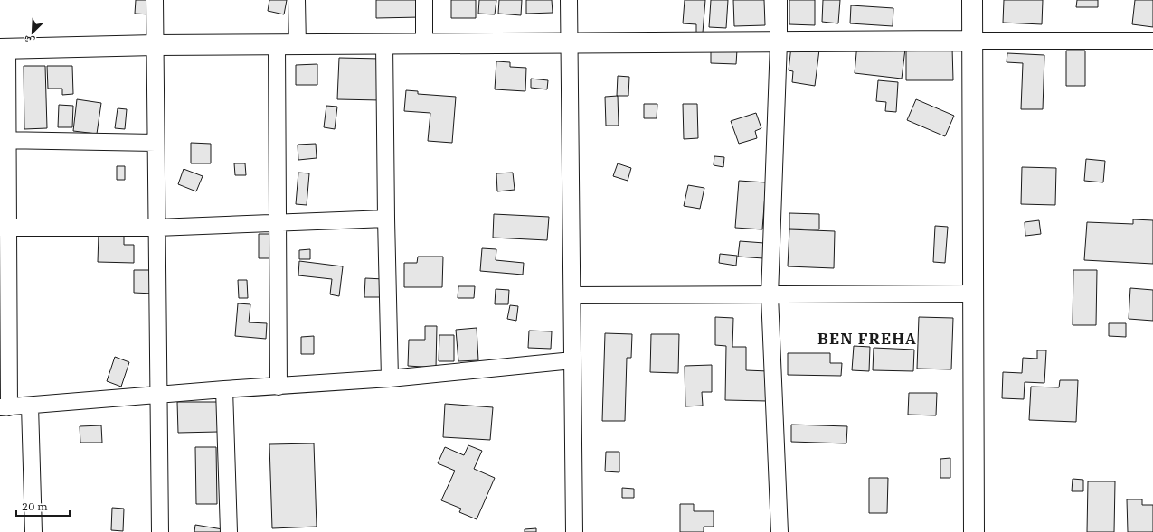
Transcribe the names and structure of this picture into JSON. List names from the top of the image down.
{
  "districts": ["BEN FREHA"],
  "scale_bar": "20 m",
  "north": "bottom left"
}
